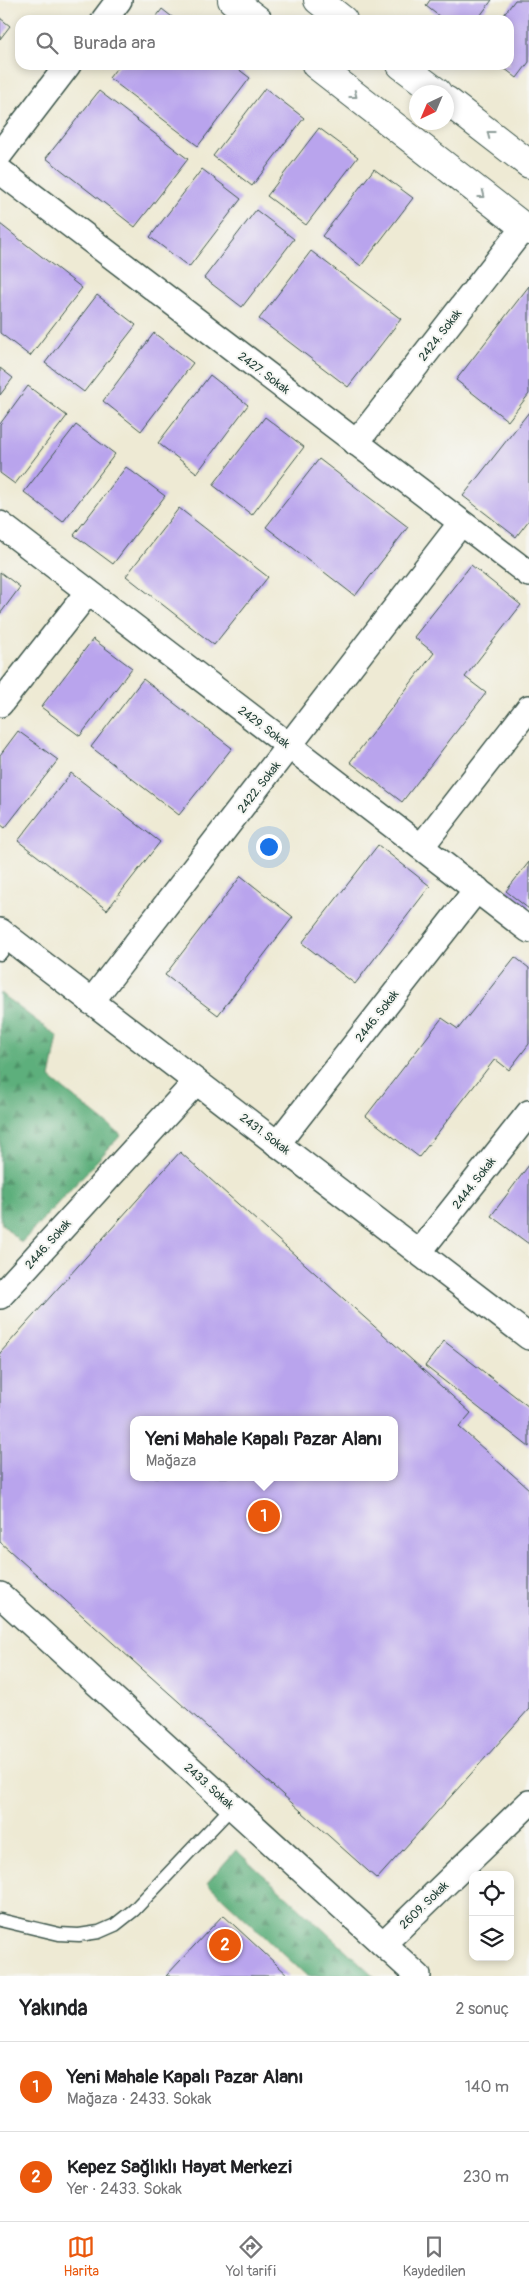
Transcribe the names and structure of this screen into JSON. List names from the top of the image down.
{
  "streets": {
    "street": [
      "2424. Sokak",
      "2427. Sokak",
      "2429. Sokak",
      "2422. Sokak",
      "2446. Sokak",
      "2431. Sokak",
      "2444. Sokak",
      "2433. Sokak",
      "2609. Sokak"
    ]
  },
  "crossings": [
    ["2424. Sokak", "2427. Sokak"],
    ["2427. Sokak", "2422. Sokak"],
    ["2429. Sokak", "2422. Sokak"],
    ["2429. Sokak", "2446. Sokak"],
    ["2422. Sokak", "2431. Sokak"],
    ["2446. Sokak", "2431. Sokak"],
    ["2431. Sokak", "2444. Sokak"],
    ["2433. Sokak", "2609. Sokak"]
  ],
  "north": "bottom left",
  "page": {
    "search": "Burada ara",
    "popup": ["Yeni Mahale Kapalı Pazar Alanı", "Mağaza"],
    "pins": ["1", "2"],
    "heading": ["Yakında", "2 sonuç"],
    "list": [
      {
        "mark": "1",
        "name": "Yeni Mahale Kapalı Pazar Alanı",
        "note": "Mağaza · 2433. Sokak",
        "value": "140 m"
      },
      {
        "mark": "2",
        "name": "Kepez Sağlıklı Hayat Merkezi",
        "note": "Yer · 2433. Sokak",
        "value": "230 m"
      }
    ],
    "nav": ["Harita", "Yol tarifi", "Kaydedilen"]
  }
}
